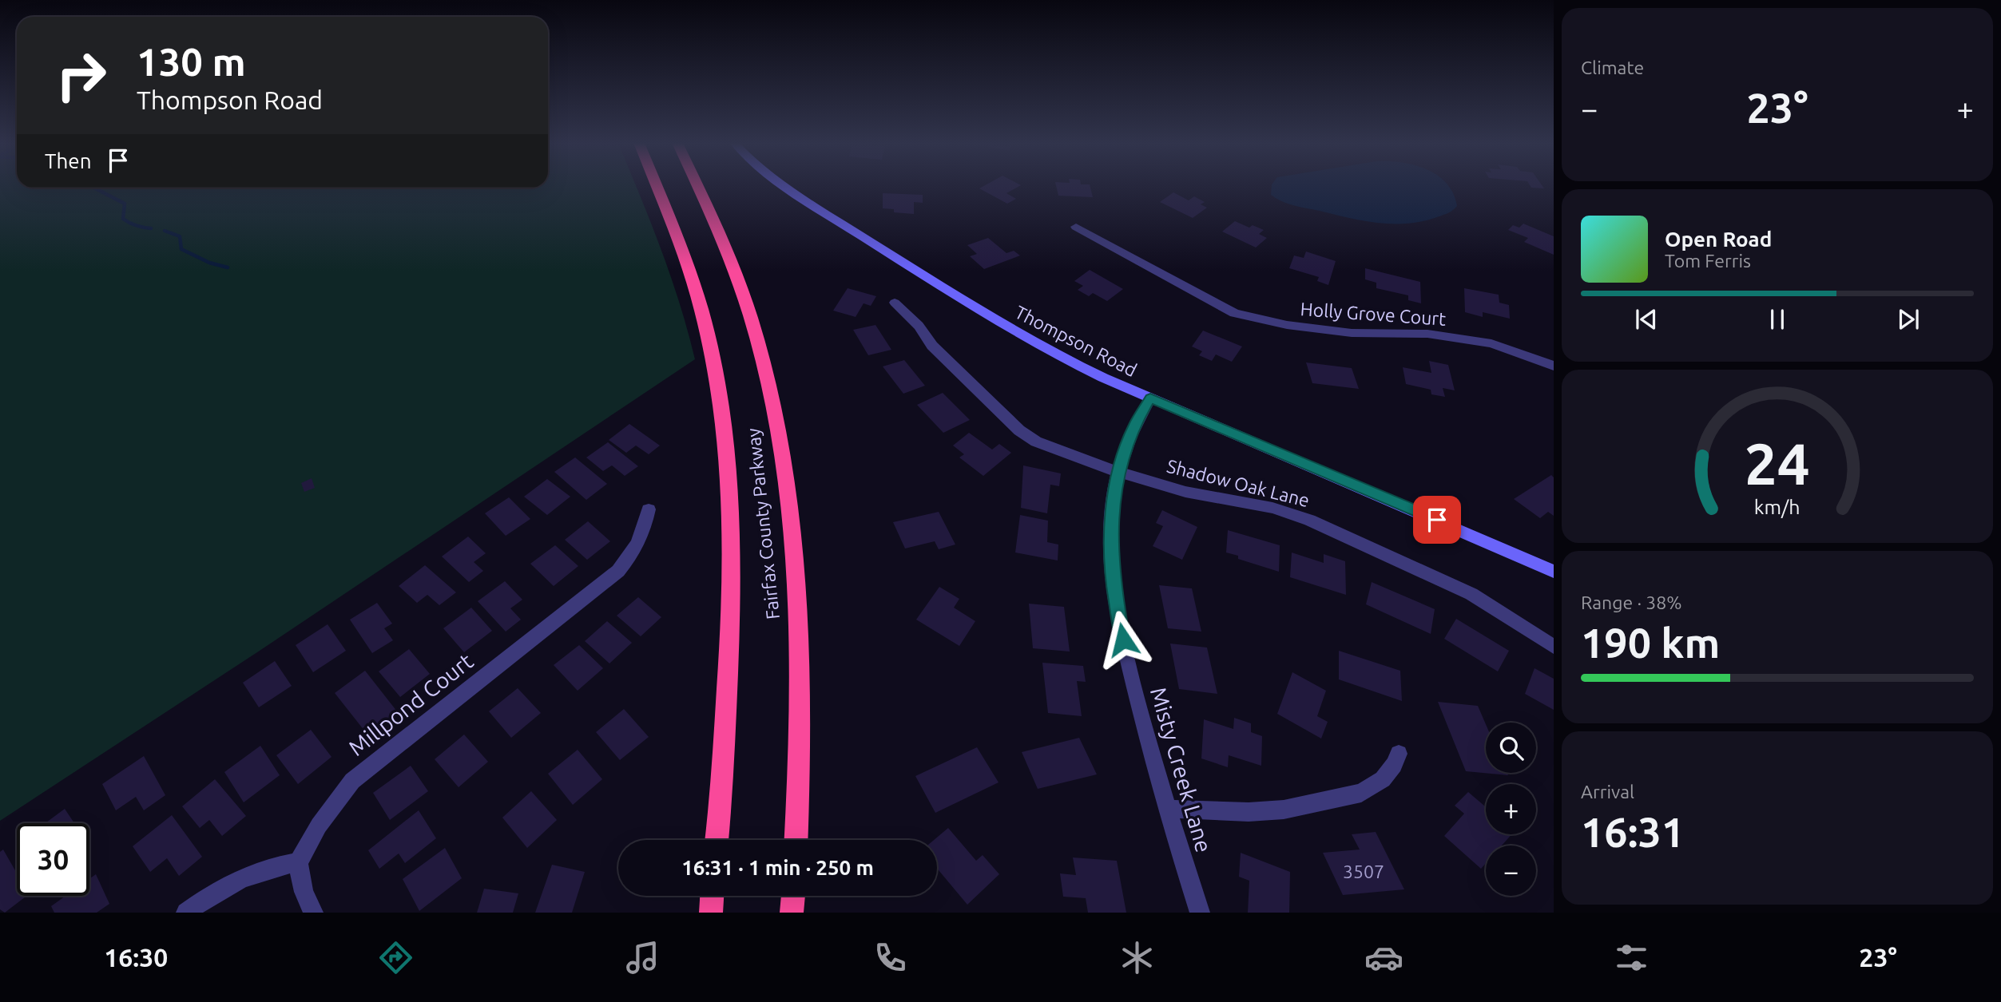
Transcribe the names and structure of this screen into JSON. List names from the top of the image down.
{
  "streets": {
    "highway": ["Fairfax County Parkway"],
    "street": [
      "Holly Grove Court",
      "Thompson Road",
      "Shadow Oak Lane",
      "Millpond Court",
      "Misty Creek Lane"
    ]
  },
  "crossings": [
    ["Thompson Road", "Misty Creek Lane"],
    ["Shadow Oak Lane", "Misty Creek Lane"]
  ],
  "house_numbers": ["3507"],
  "page": {
    "tile": [
      "Climate",
      ["Range · 38%", "190 km"],
      ["Arrival", "16:31"]
    ],
    "turn": ["130 m", "Thompson Road"],
    "heat": ["−", "23°", "+"],
    "then": "Then",
    "song": ["Open Road", "Tom Ferris"],
    "map_buttons": ["+", "−"],
    "limit": "30",
    "trip": "16:31 · 1 min · 250 m",
    "tabs": ["16:30", "23°"],
    "gauge": ["24", "km/h"]
  }
}
